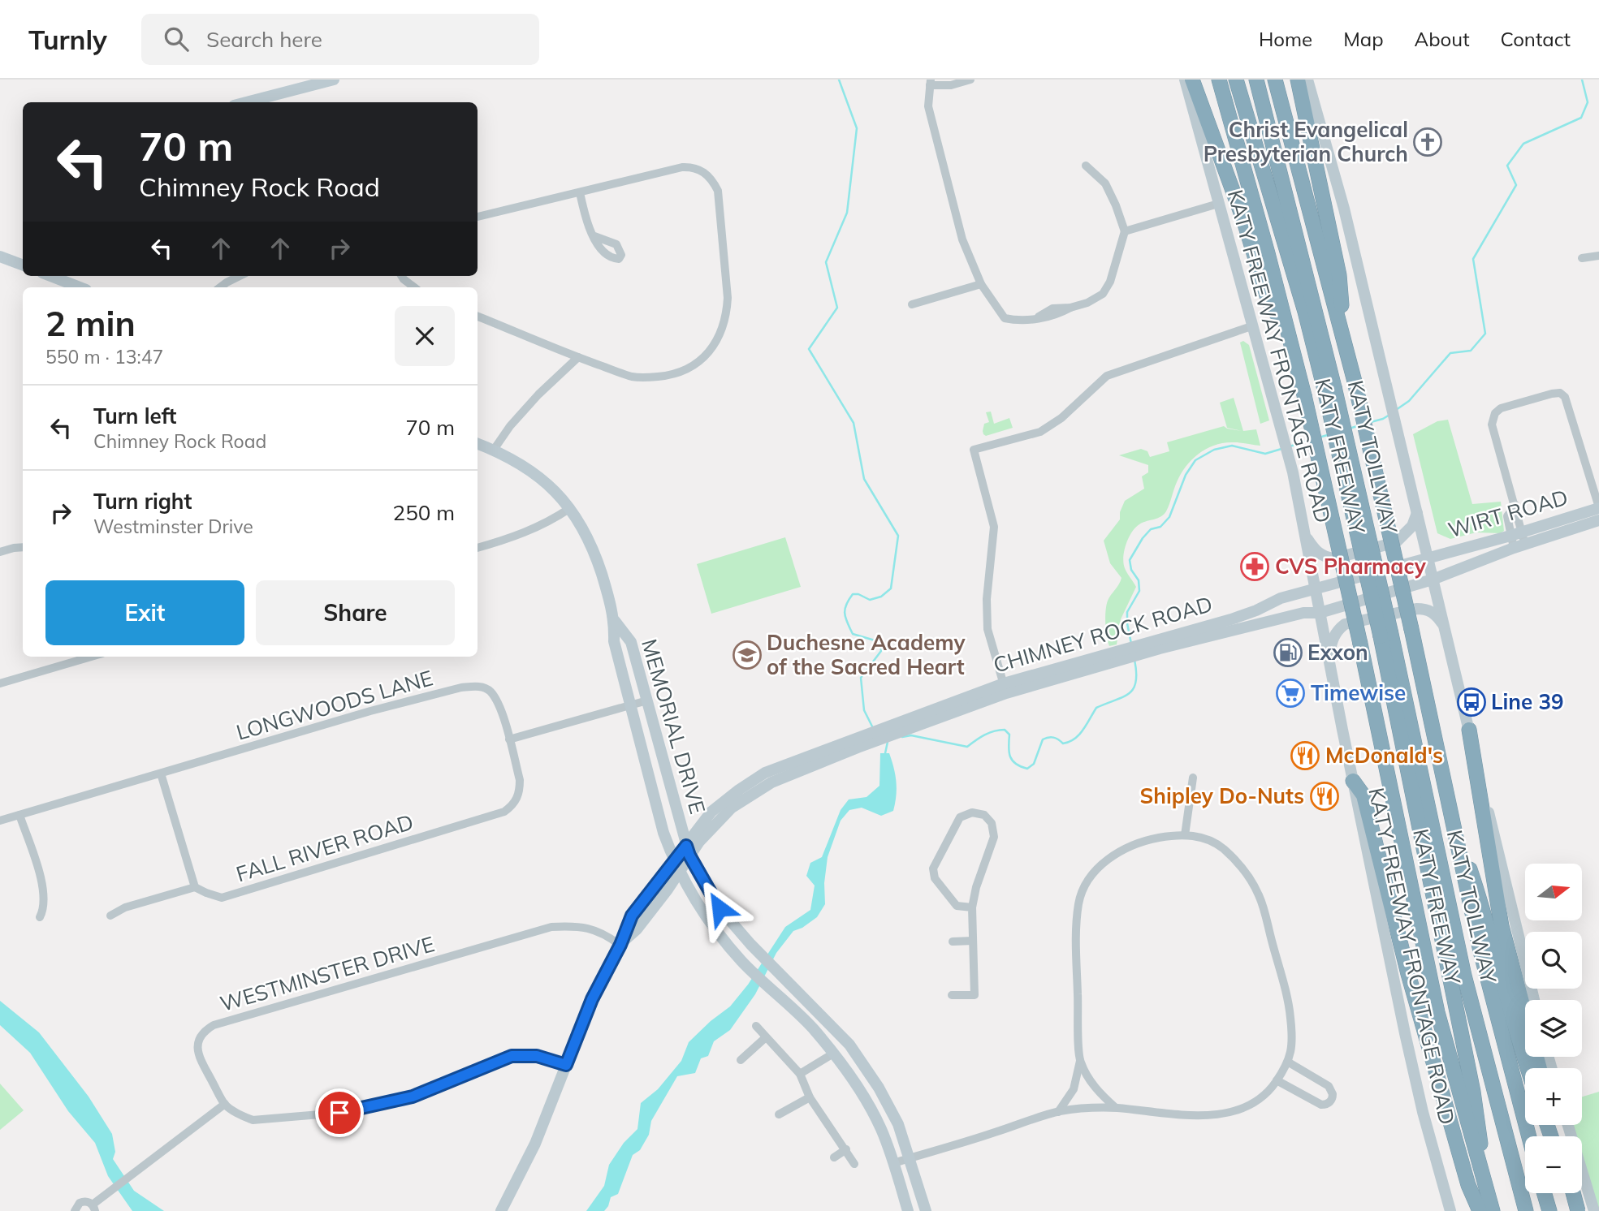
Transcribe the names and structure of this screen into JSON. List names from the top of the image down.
{
  "streets": {
    "highway": ["KATY FREEWAY", "KATY TOLLWAY"],
    "main road": [
      "KATY FREEWAY FRONTAGE ROAD",
      "WIRT ROAD",
      "CHIMNEY ROCK ROAD",
      "MEMORIAL DRIVE"
    ],
    "street": ["LONGWOODS LANE", "FALL RIVER ROAD", "WESTMINSTER DRIVE"]
  },
  "crossings": [
    ["KATY FREEWAY FRONTAGE ROAD", "WIRT ROAD"],
    ["KATY FREEWAY FRONTAGE ROAD", "CHIMNEY ROCK ROAD"],
    ["WIRT ROAD", "CHIMNEY ROCK ROAD"],
    ["CHIMNEY ROCK ROAD", "MEMORIAL DRIVE"],
    ["CHIMNEY ROCK ROAD", "WESTMINSTER DRIVE"],
    ["LONGWOODS LANE", "FALL RIVER ROAD"]
  ],
  "places": {
    "church": ["Christ Evangelical Presbyterian Church"],
    "pharmacy": ["CVS Pharmacy"],
    "fuel station": ["Exxon"],
    "school or university": ["Duchesne Academy of the Sacred Heart"],
    "supermarket": ["Timewise"],
    "bus stop": ["Line 39"],
    "restaurant": ["McDonald's", "Shipley Do-Nuts"]
  },
  "north": "right",
  "page": {
    "header": "Turnly",
    "search": "Search here",
    "nav": [
      "Home",
      "Map",
      "About",
      "Contact"
    ],
    "turn": ["70 m", "Chimney Rock Road"],
    "heading": ["2 min", "550 m · 13:47"],
    "list": [
      {
        "name": "Turn left",
        "note": "Chimney Rock Road",
        "value": "70 m"
      },
      {
        "name": "Turn right",
        "note": "Westminster Drive",
        "value": "250 m"
      }
    ],
    "buttons": ["Exit", "Share"],
    "map_buttons": ["+", "−"]
  }
}
